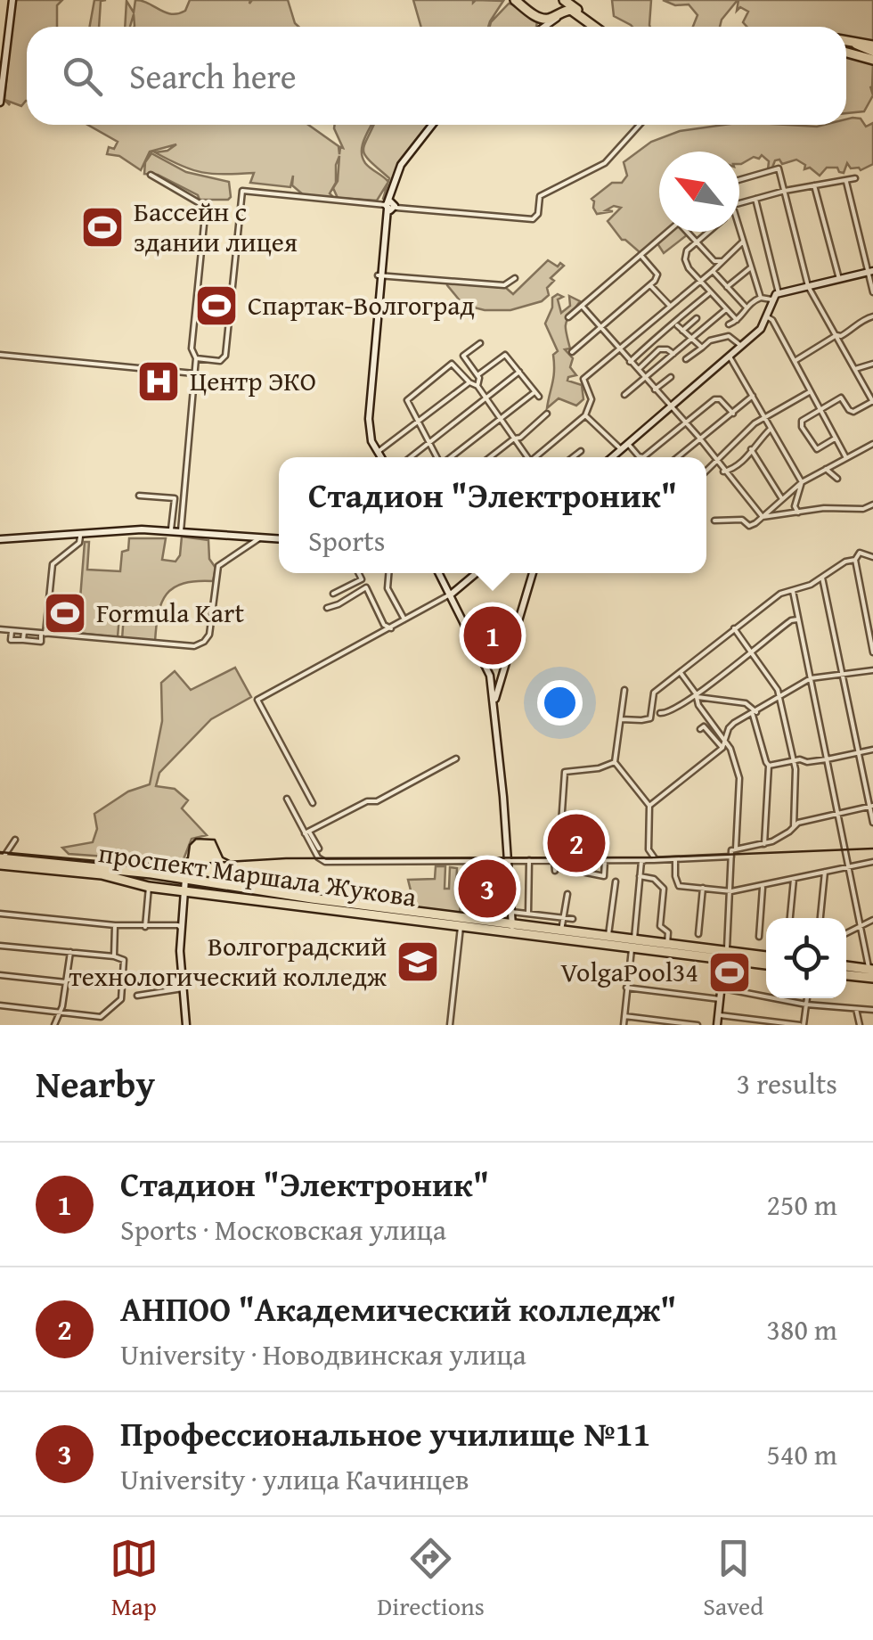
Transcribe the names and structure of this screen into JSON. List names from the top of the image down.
{
  "streets": {
    "highway": ["проспект Маршала Жукова"]
  },
  "places": {
    "sports": [
      "Бассейн с здании лицея",
      "Спартак-Волгоград",
      "Formula Kart",
      "VolgaPool34"
    ],
    "hospital": ["Центр ЭКО"],
    "school or university": ["Волгоградский технологический колледж"]
  },
  "north": "top left",
  "page": {
    "search": "Search here",
    "popup": ["Стадион \"Электроник\"", "Sports"],
    "pins": ["1", "2", "3"],
    "heading": ["Nearby", "3 results"],
    "list": [
      {
        "mark": "1",
        "name": "Стадион \"Электроник\"",
        "note": "Sports · Московская улица",
        "value": "250 m"
      },
      {
        "mark": "2",
        "name": "АНПОО \"Академический колледж\"",
        "note": "University · Новодвинская улица",
        "value": "380 m"
      },
      {
        "mark": "3",
        "name": "Профессиональное училище №11",
        "note": "University · улица Качинцев",
        "value": "540 m"
      }
    ],
    "nav": ["Map", "Directions", "Saved"]
  }
}
